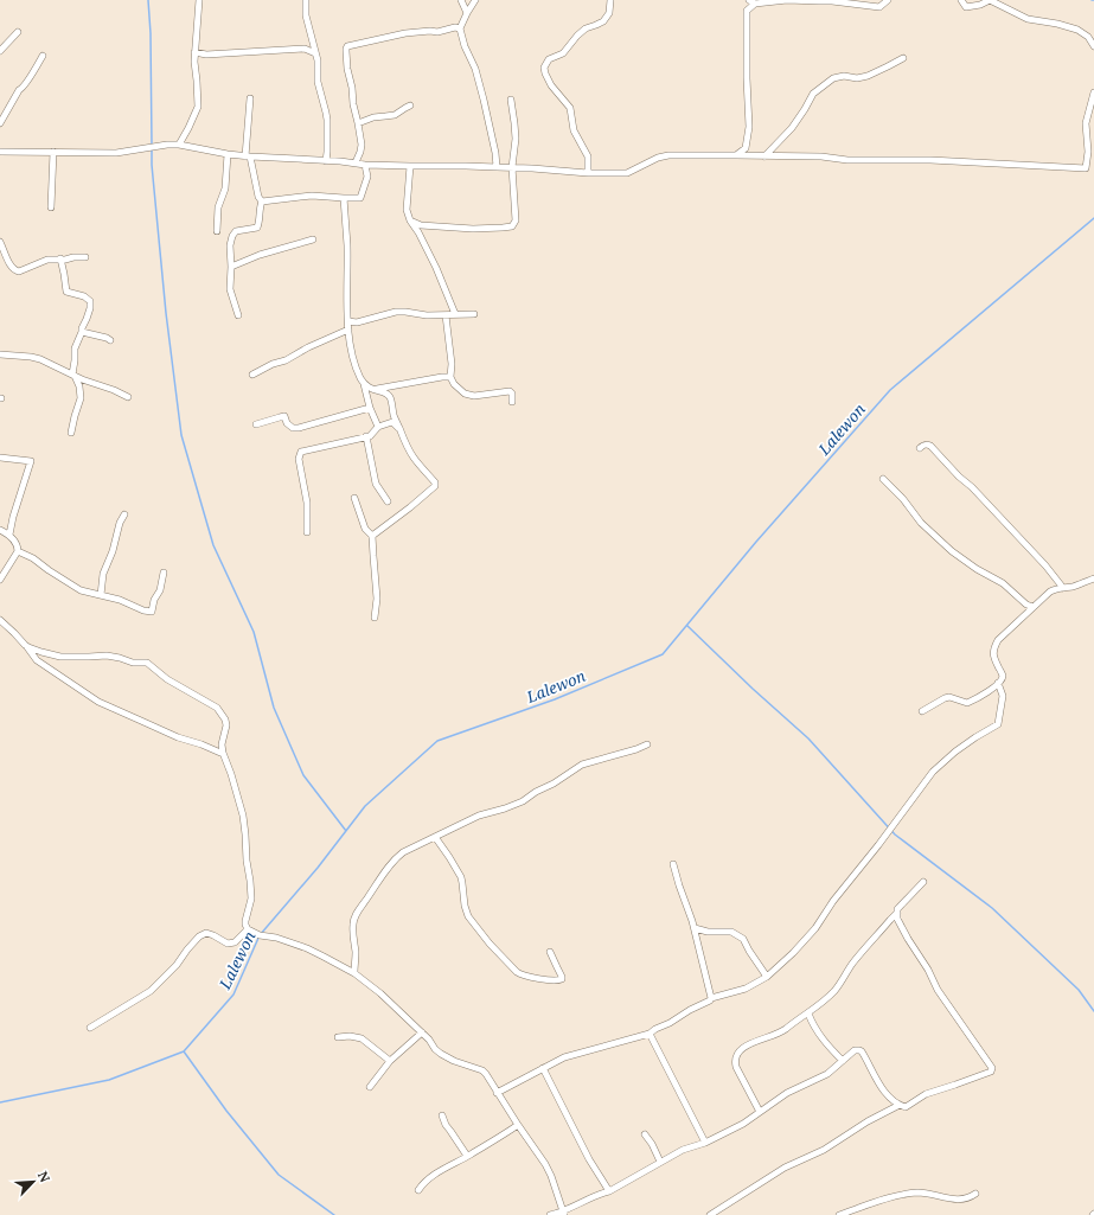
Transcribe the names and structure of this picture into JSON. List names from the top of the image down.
{
  "water": ["Lalewon"],
  "north": "top right"
}
